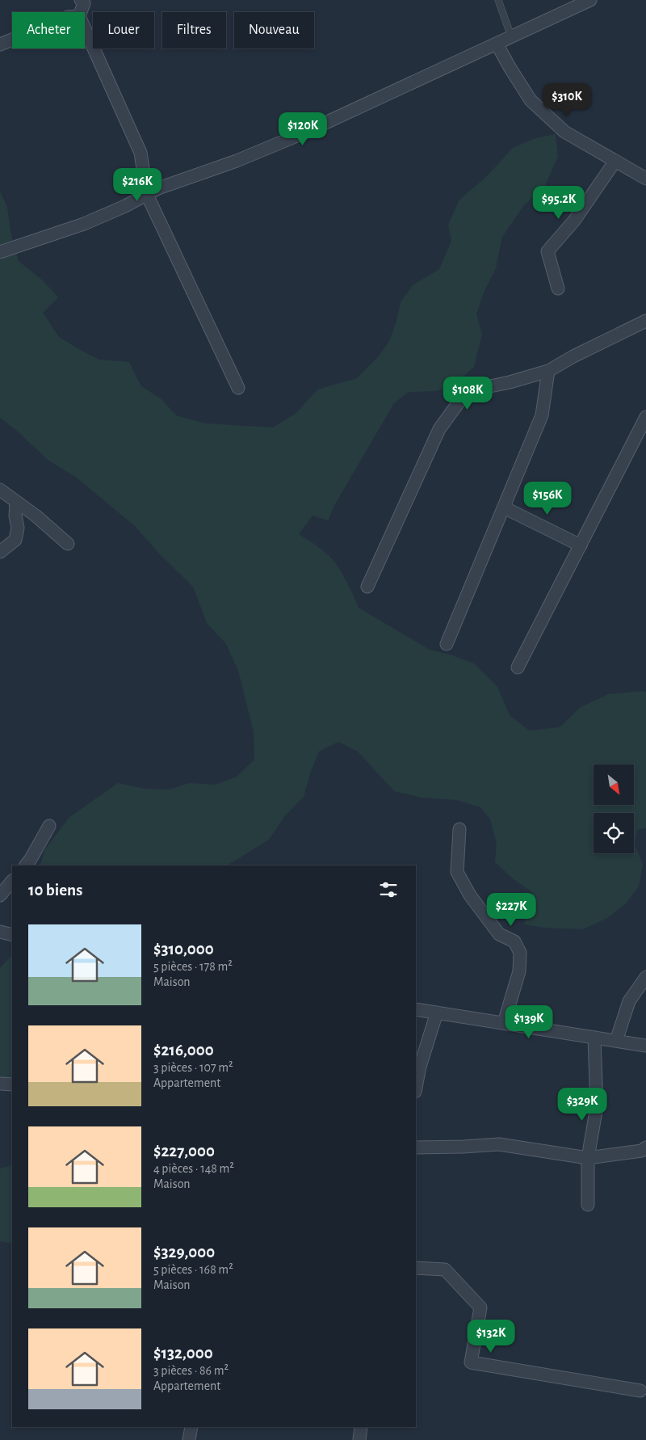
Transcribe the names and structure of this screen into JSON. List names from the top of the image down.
{
  "north": "bottom right",
  "page": {
    "chip": [
      "Acheter",
      "Louer",
      "Filtres",
      "Nouveau"
    ],
    "price": [
      "$310K",
      "$120K",
      "$216K",
      "$95.2K",
      "$108K",
      "$156K",
      "$227K",
      "$139K",
      "$329K",
      "$132K"
    ],
    "heading": "10 biens",
    "list": [
      {
        "name": "$310,000",
        "note": "5 pièces · 178 m² · Maison"
      },
      {
        "name": "$216,000",
        "note": "3 pièces · 107 m² · Appartement"
      },
      {
        "name": "$227,000",
        "note": "4 pièces · 148 m² · Maison"
      },
      {
        "name": "$329,000",
        "note": "5 pièces · 168 m² · Maison"
      },
      {
        "name": "$132,000",
        "note": "3 pièces · 86 m² · Appartement"
      }
    ]
  }
}
